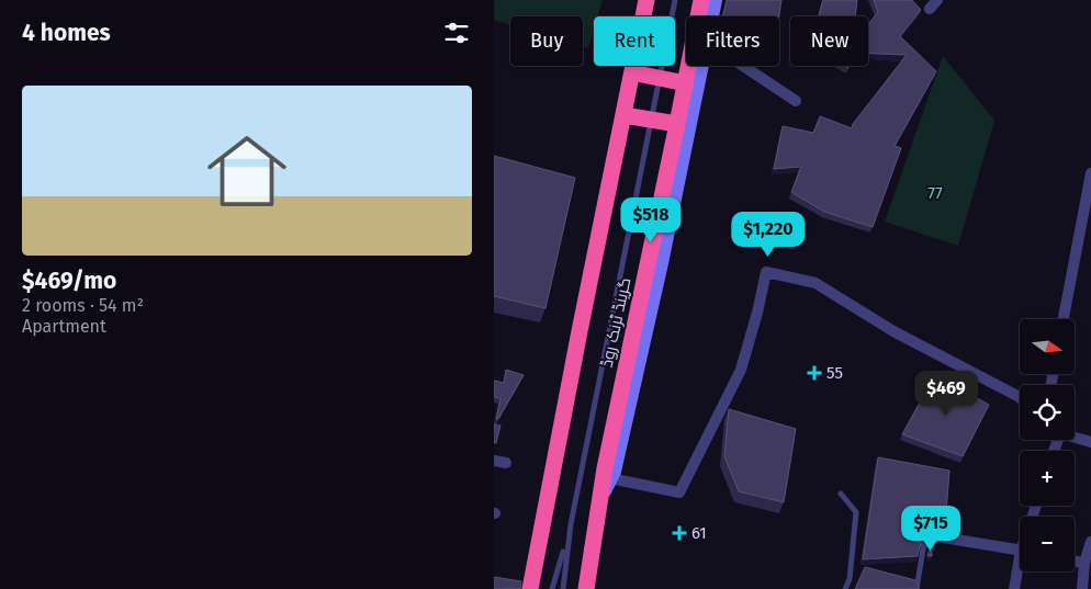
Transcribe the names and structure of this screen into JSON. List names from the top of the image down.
{
  "streets": {
    "highway": ["گرینڈ ٹرنک روڈ"]
  },
  "parks": ["77"],
  "places": {
    "health": ["55", "61"]
  },
  "north": "right",
  "page": {
    "heading": "4 homes",
    "chip": [
      "Buy",
      "Rent",
      "Filters",
      "New"
    ],
    "list": [
      {
        "name": "$469/mo",
        "note": "2 rooms · 54 m² · Apartment"
      }
    ],
    "price": [
      "$518",
      "$1,220",
      "$469",
      "$715"
    ],
    "map_buttons": ["+", "−"]
  }
}
